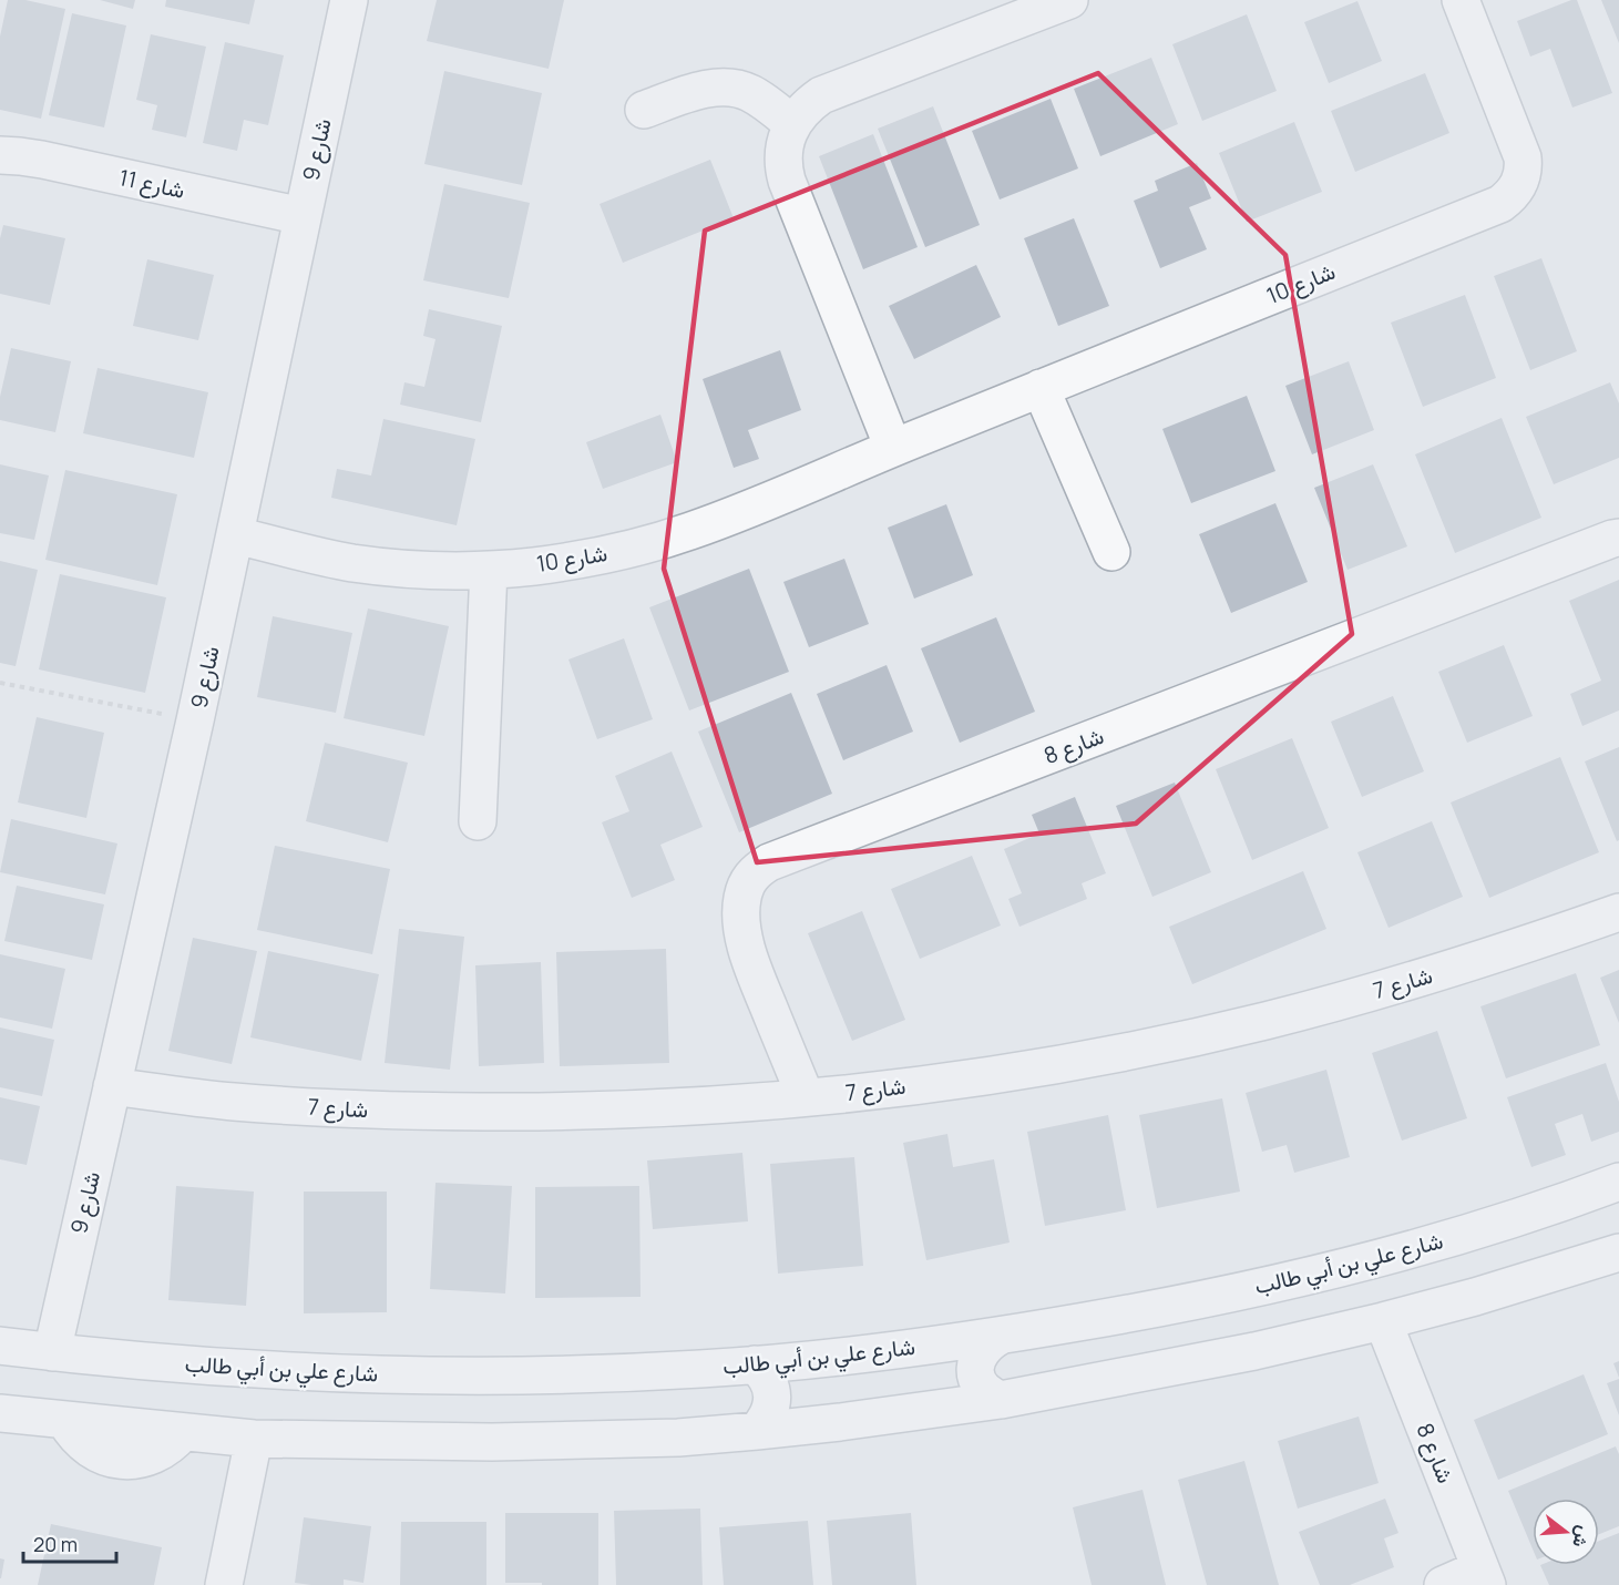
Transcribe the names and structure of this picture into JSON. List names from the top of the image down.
{
  "streets": {
    "street": [
      "شارع 9",
      "شارع 11",
      "شارع 10",
      "شارع 8",
      "شارع 7",
      "شارع علي بن أبي طالب"
    ]
  },
  "crossings": [
    ["شارع 9", "شارع 11"],
    ["شارع 9", "شارع 10"],
    ["شارع 9", "شارع 7"],
    ["شارع 9", "شارع علي بن أبي طالب"],
    ["شارع 8", "شارع 7"]
  ],
  "scale_bar": "20 m",
  "north": "right"
}
